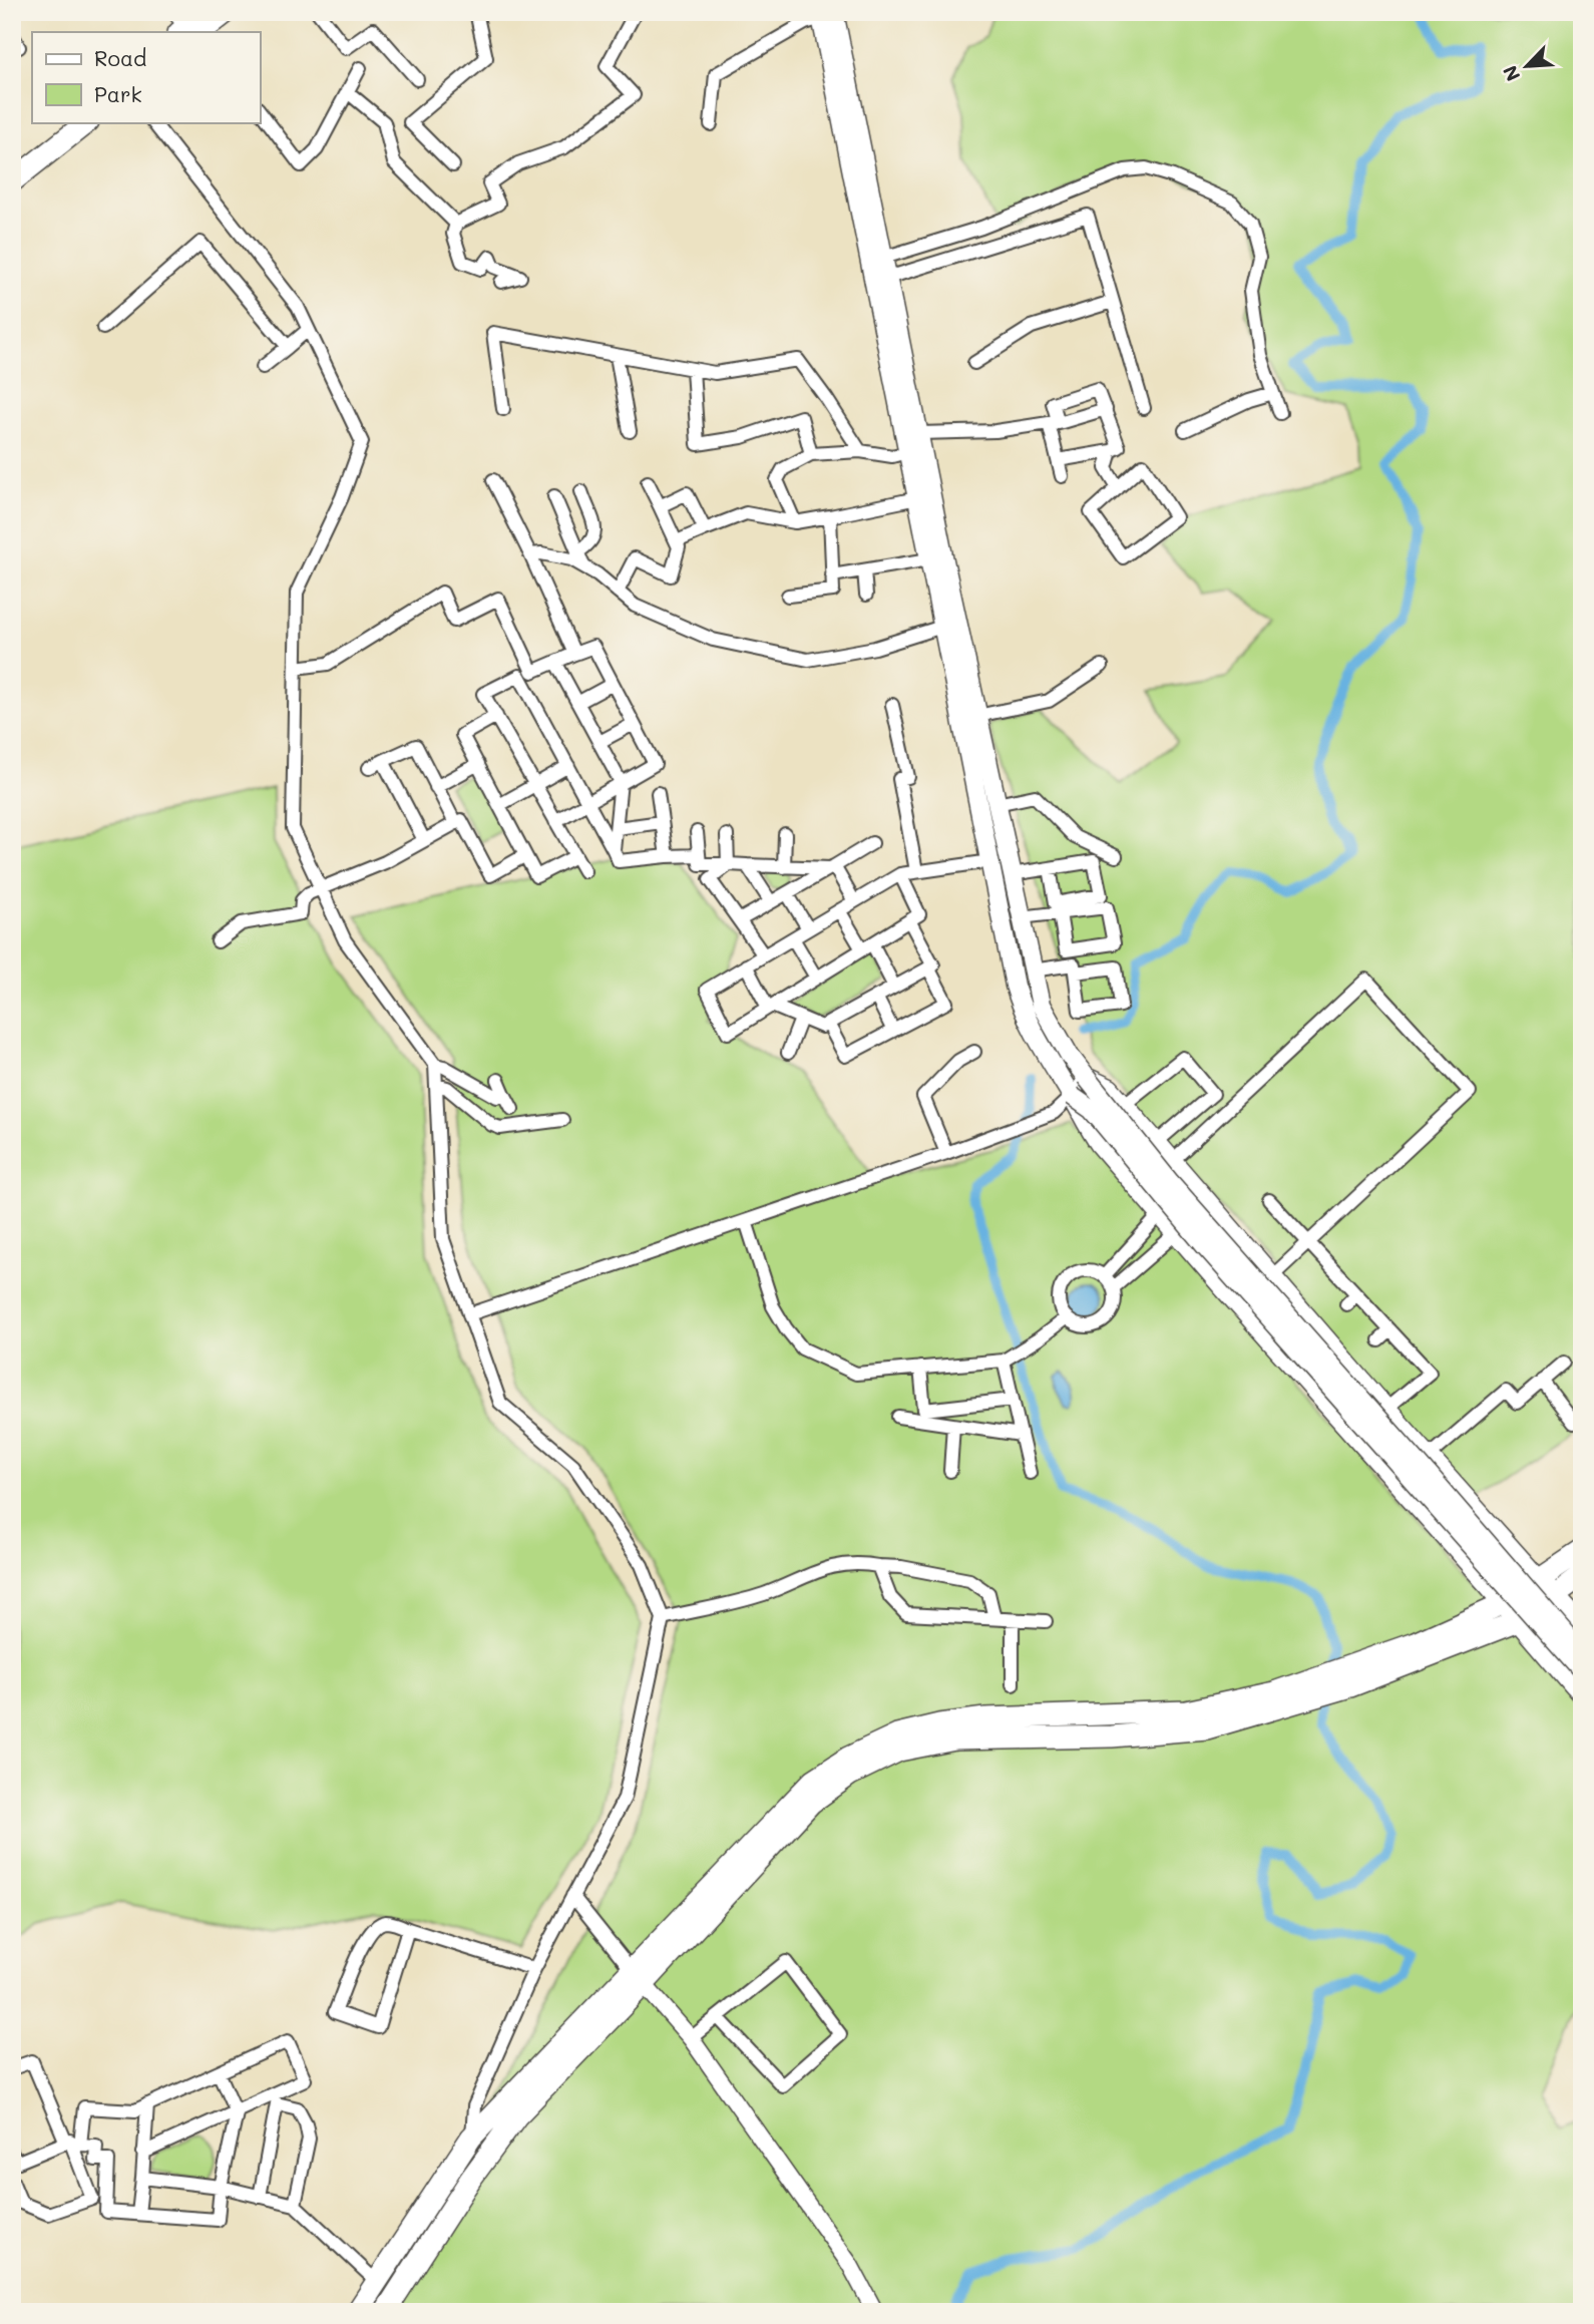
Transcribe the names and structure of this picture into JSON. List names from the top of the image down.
{
  "legend": ["Road", "Park"],
  "north": "bottom left"
}
